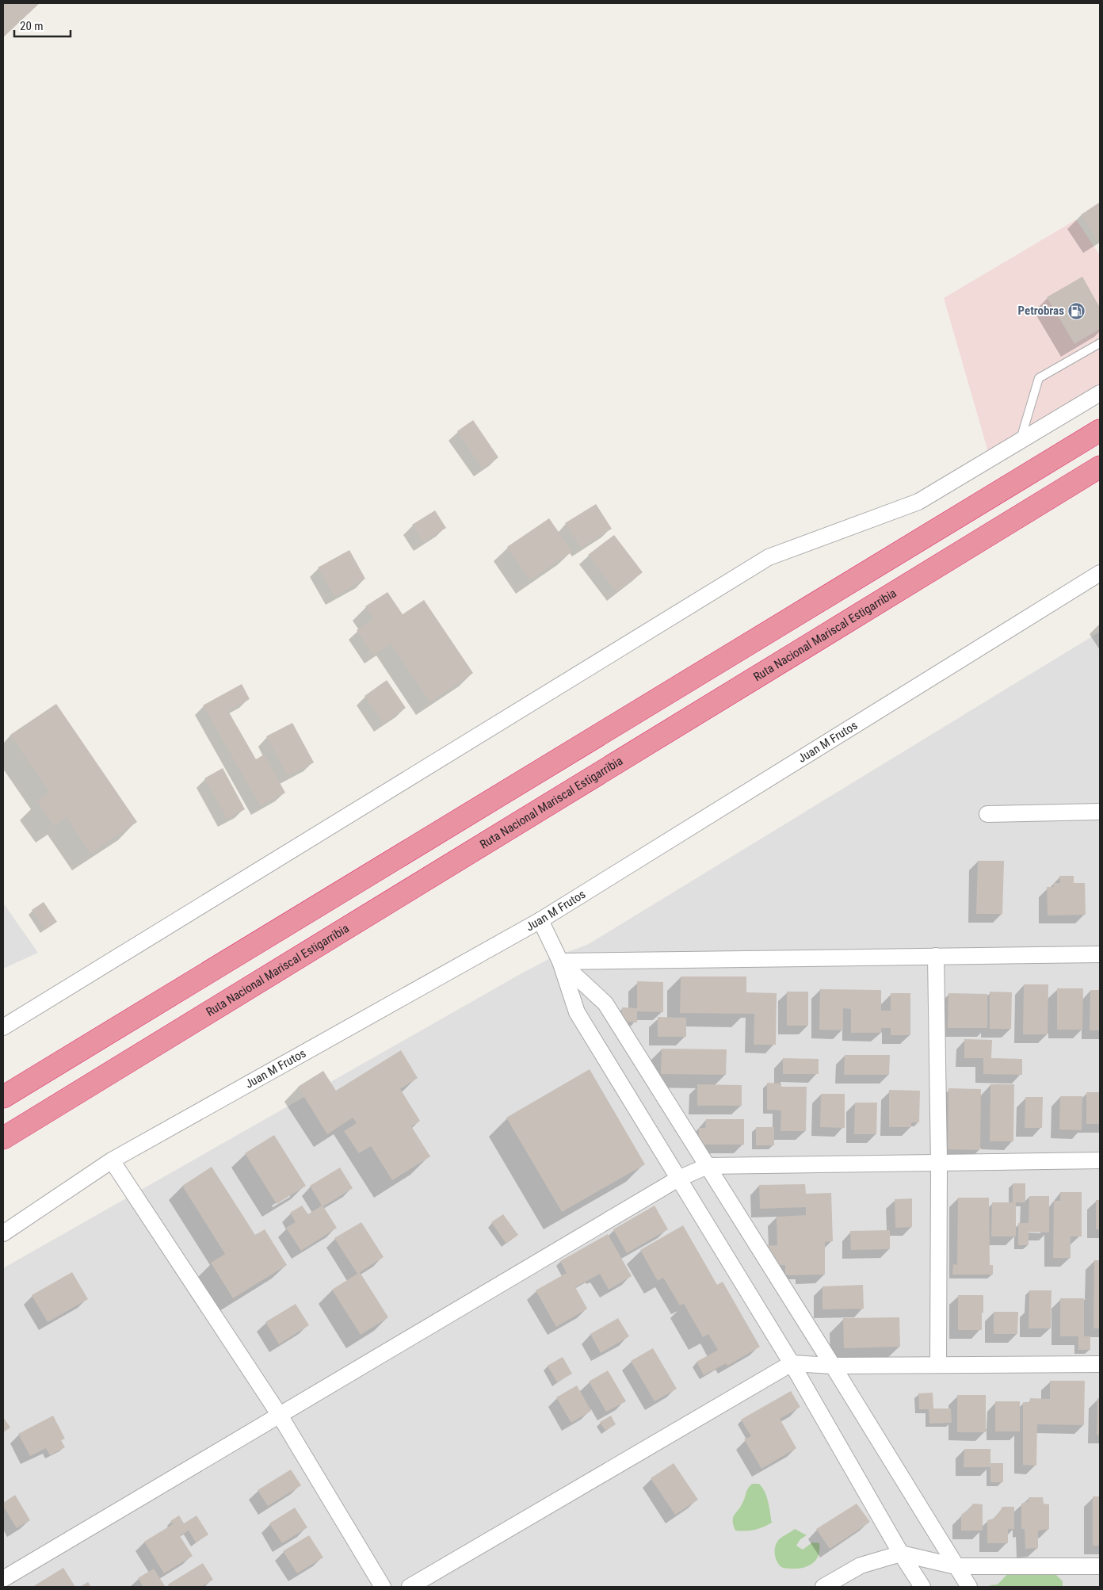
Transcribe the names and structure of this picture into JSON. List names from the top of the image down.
{
  "streets": {
    "highway": ["Ruta Nacional Mariscal Estigarribia"],
    "street": ["Juan M Frutos"]
  },
  "places": {
    "fuel station": ["Petrobras"]
  },
  "scale_bar": "20 m"
}
